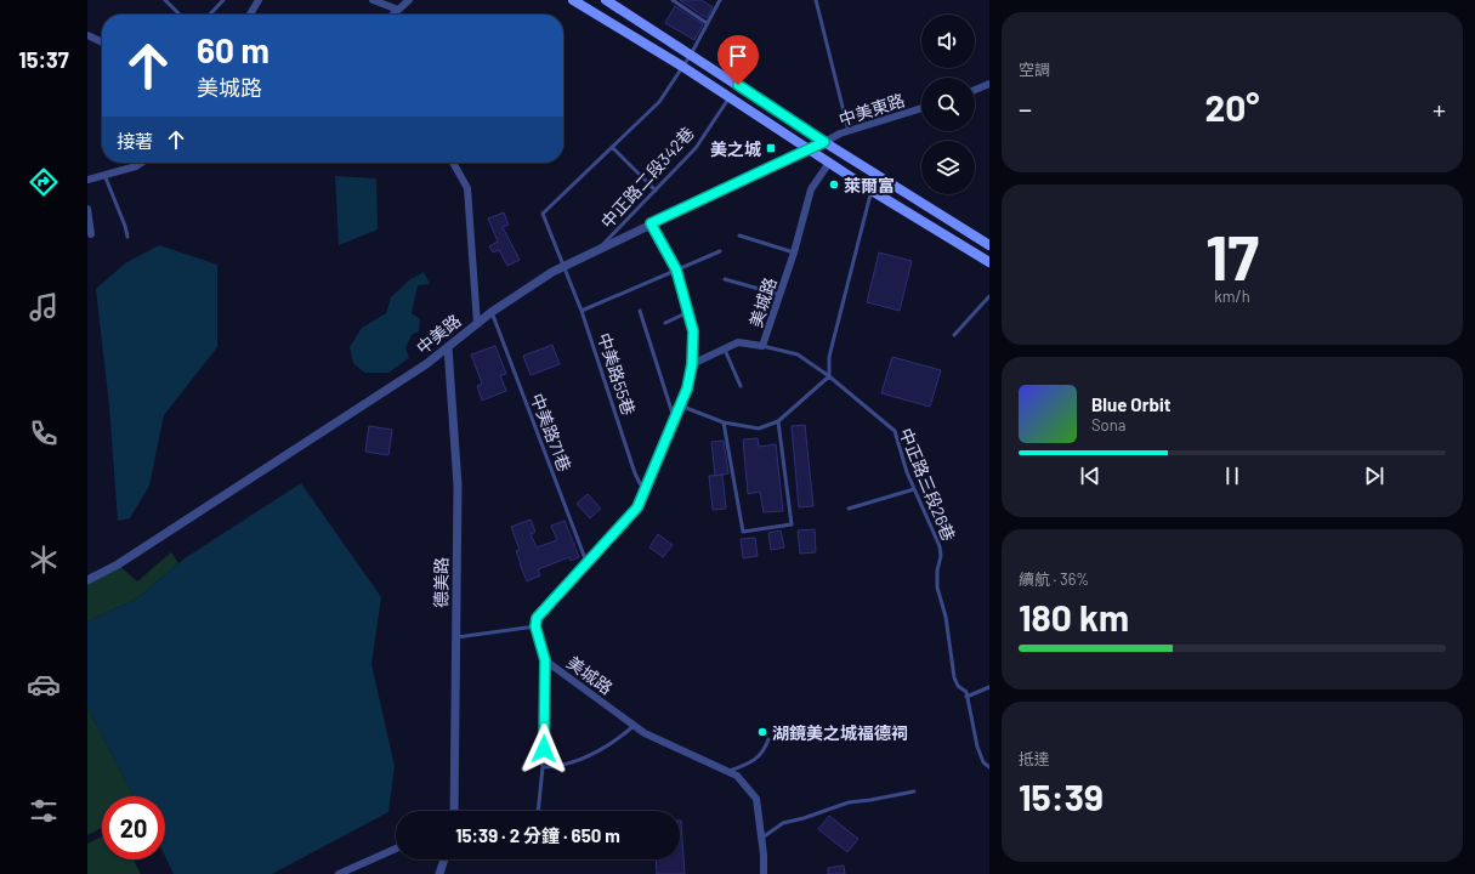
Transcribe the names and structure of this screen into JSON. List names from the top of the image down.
{
  "streets": {
    "street": [
      "中美東路",
      "美城路",
      "中美路",
      "德美路"
    ],
    "lane": [
      "中正路二段342巷",
      "中美路55巷",
      "中美路71巷",
      "中正路三段26巷"
    ]
  },
  "crossings": [
    ["中美東路", "中美路"],
    ["中正路二段342巷", "中美路"],
    ["美城路", "中正路三段26巷"],
    ["中美路", "中美路55巷"],
    ["中美路", "中美路71巷"],
    ["中美路", "德美路"]
  ],
  "places": {
    "transit": ["美之城"],
    "other": ["萊爾富", "湖鏡美之城福德祠"]
  },
  "page": {
    "tabs": "15:37",
    "tile": [
      "空調",
      ["17", "km/h"],
      ["續航 · 36%", "180 km"],
      ["抵達", "15:39"]
    ],
    "turn": ["60 m", "美城路"],
    "heat": ["−", "20°", "+"],
    "then": "接著",
    "song": ["Blue Orbit", "Sona"],
    "limit": "20",
    "trip": "15:39 · 2 分鐘 · 650 m"
  }
}
